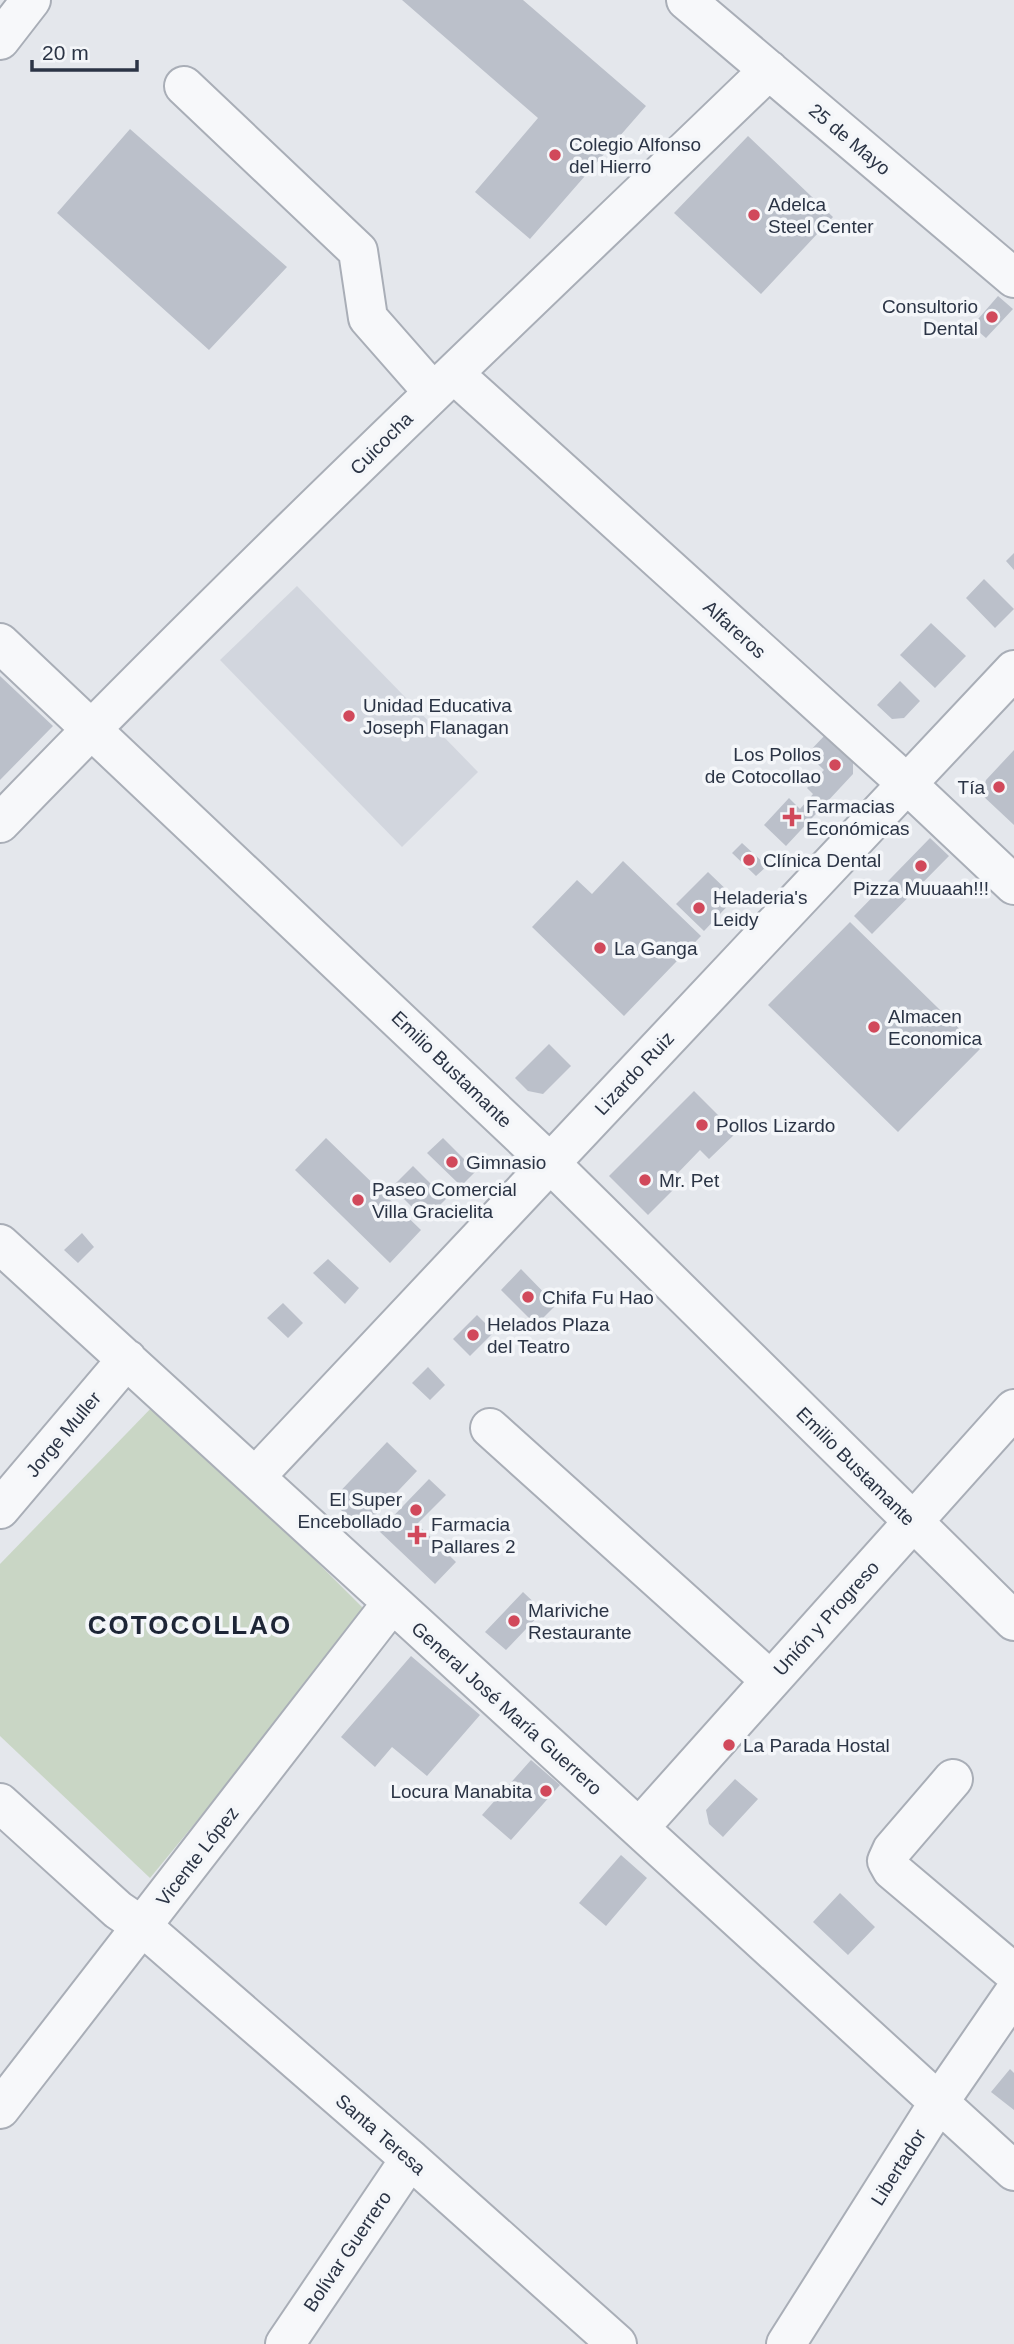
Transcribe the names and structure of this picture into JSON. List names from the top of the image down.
{
  "streets": {
    "street": [
      "25 de Mayo",
      "Cuicocha",
      "Alfareros",
      "Emilio Bustamante",
      "Lizardo Ruiz",
      "Jorge Muller",
      "Unión y Progreso",
      "General José María Guerrero",
      "Vicente López",
      "Santa Teresa",
      "Libertador",
      "Bolívar Guerrero"
    ]
  },
  "crossings": [
    ["25 de Mayo", "Cuicocha"],
    ["Cuicocha", "Alfareros"],
    ["Cuicocha", "Emilio Bustamante"],
    ["Alfareros", "Lizardo Ruiz"],
    ["Emilio Bustamante", "Lizardo Ruiz"],
    ["Emilio Bustamante", "Unión y Progreso"],
    ["Lizardo Ruiz", "General José María Guerrero"],
    ["Jorge Muller", "General José María Guerrero"],
    ["Unión y Progreso", "General José María Guerrero"],
    ["General José María Guerrero", "Vicente López"],
    ["General José María Guerrero", "Libertador"],
    ["Vicente López", "Santa Teresa"],
    ["Santa Teresa", "Bolívar Guerrero"]
  ],
  "districts": ["COTOCOLLAO"],
  "places": {
    "other": [
      "Colegio Alfonso del Hierro",
      "Adelca Steel Center",
      "Consultorio Dental",
      "Unidad Educativa Joseph Flanagan",
      "Los Pollos de Cotocollao",
      "Tía",
      "Clínica Dental",
      "Pizza Muuaah!!!",
      "Heladeria's Leidy",
      "La Ganga",
      "Almacen Economica",
      "Pollos Lizardo",
      "Gimnasio",
      "Mr. Pet",
      "Paseo Comercial Villa Gracielita",
      "Chifa Fu Hao",
      "Helados Plaza del Teatro",
      "El Super Encebollado",
      "Mariviche Restaurante",
      "La Parada Hostal",
      "Locura Manabita"
    ],
    "health": ["Farmacias Económicas", "Farmacia Pallares 2"]
  },
  "scale_bar": "20 m"
}
